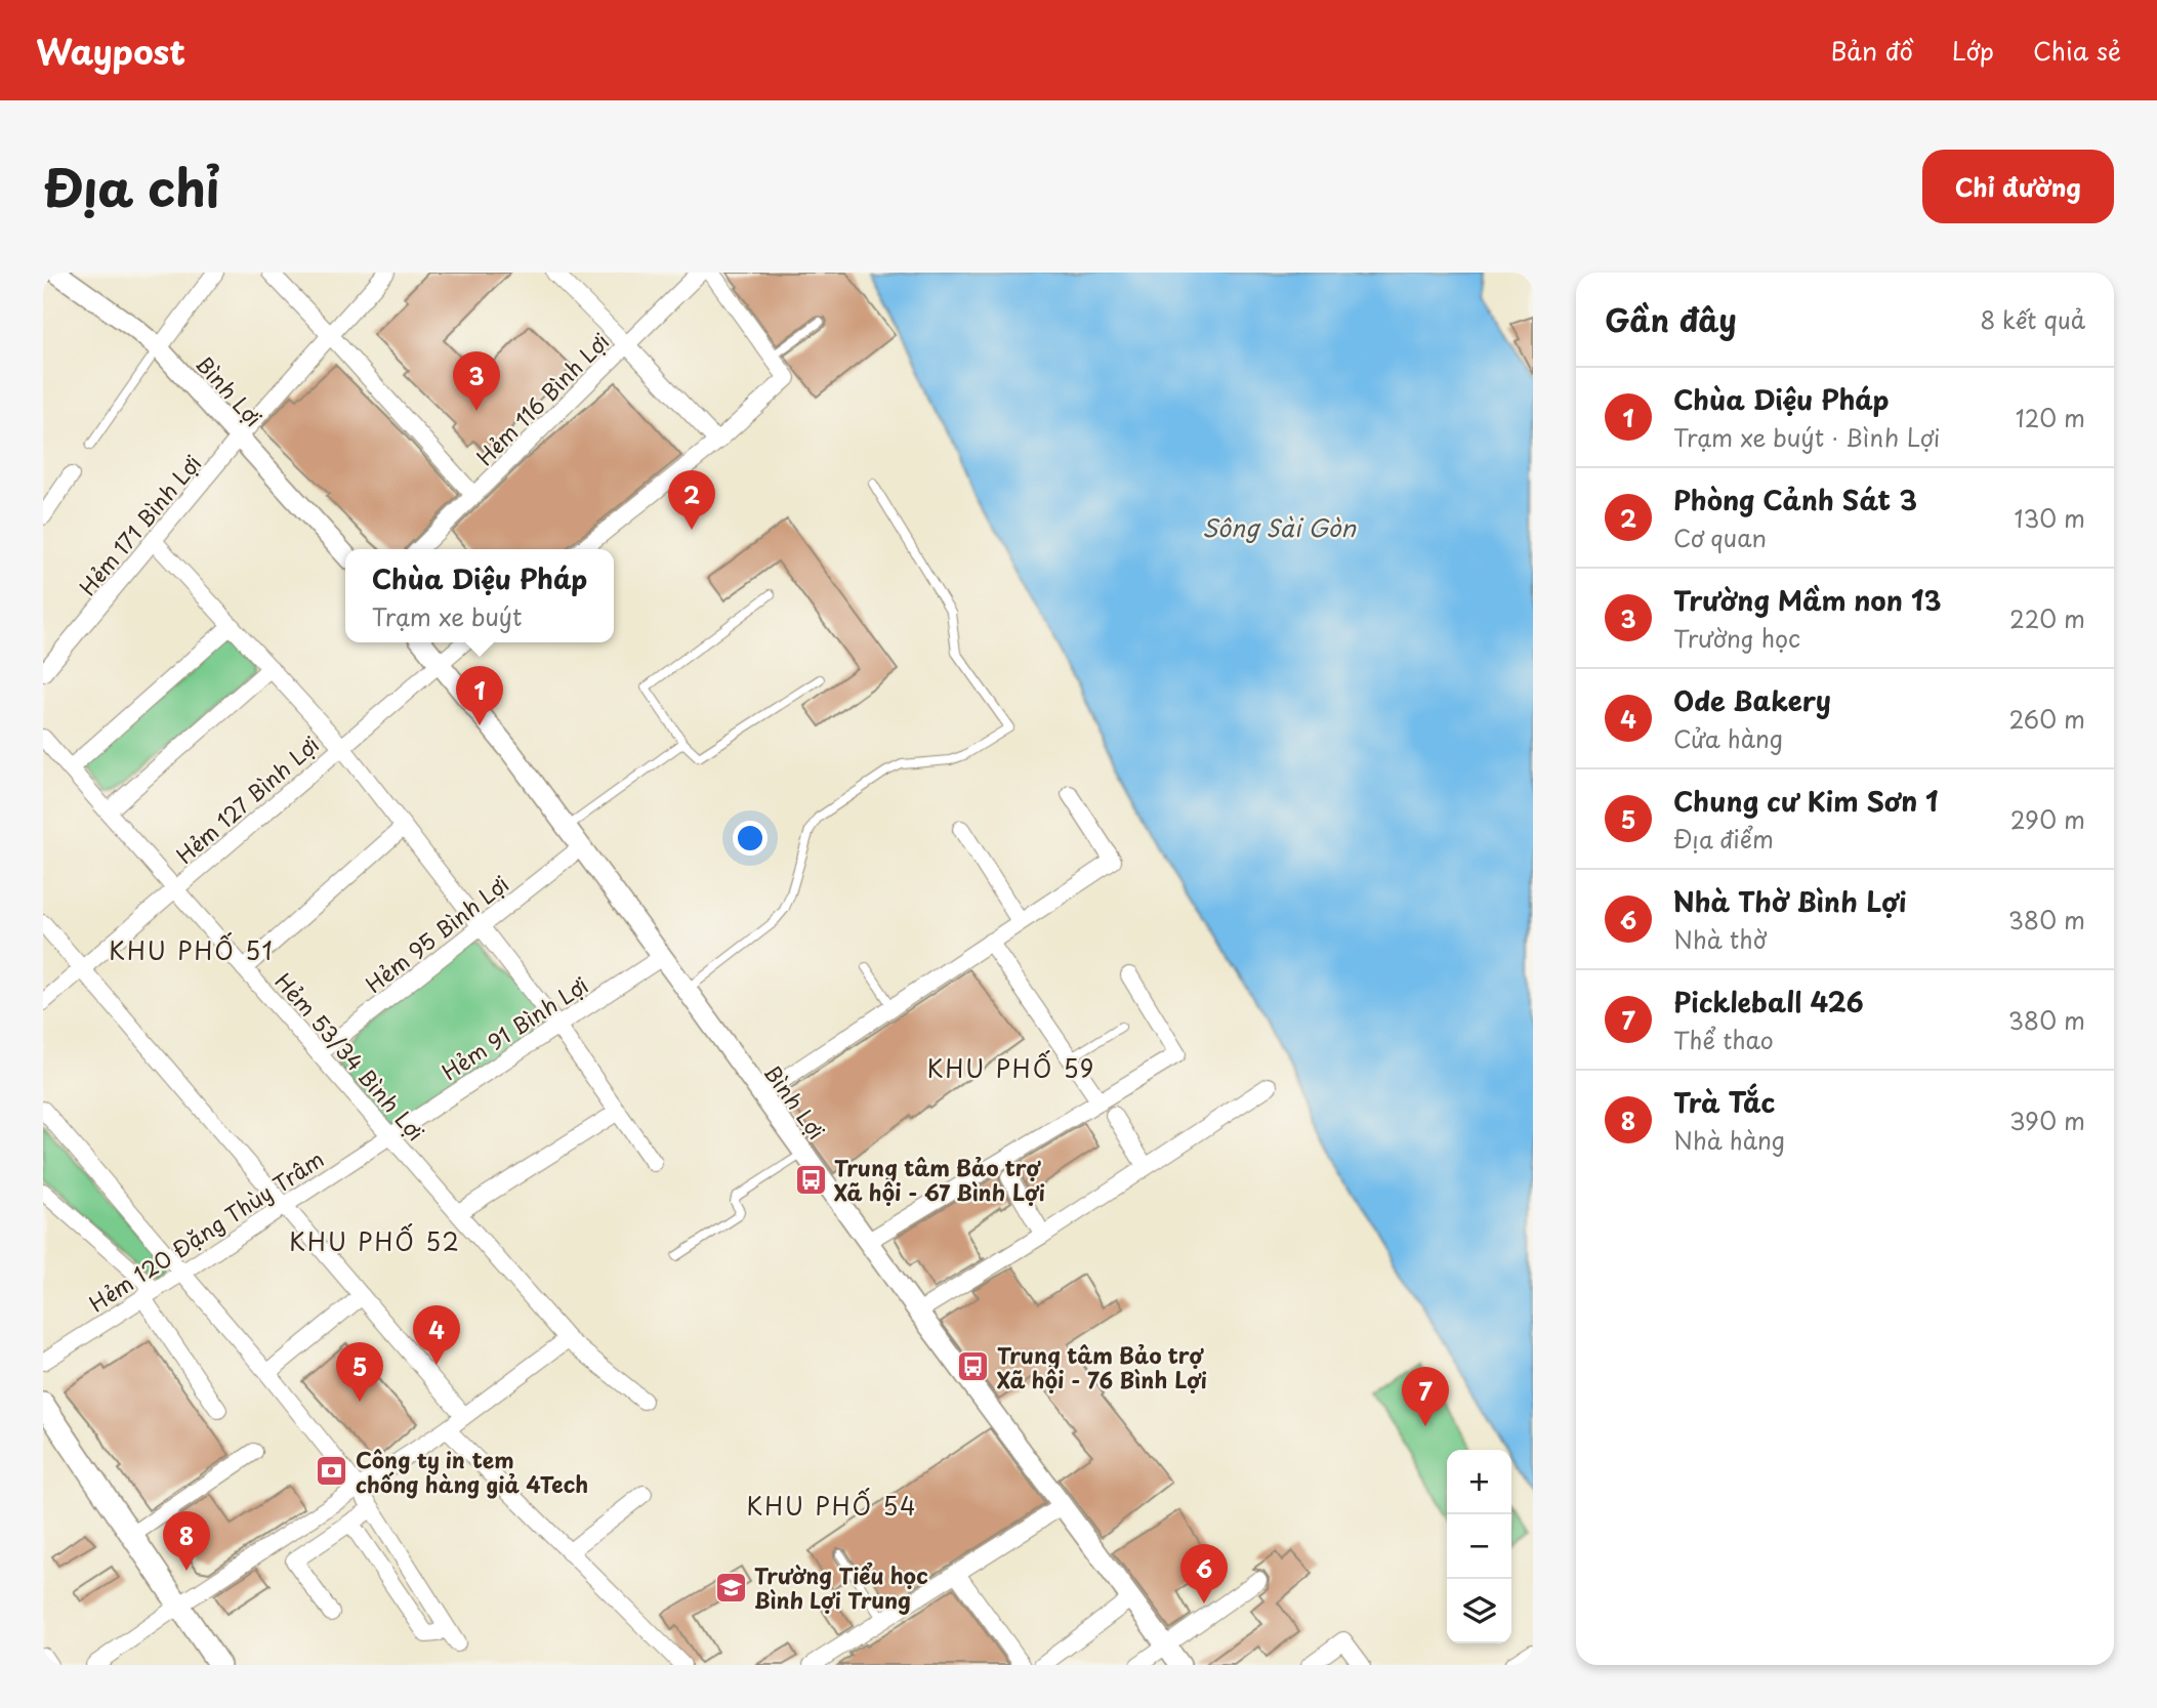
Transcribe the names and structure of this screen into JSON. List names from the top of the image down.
{
  "streets": {
    "street": [
      "Bình Lợi",
      "Hẻm 116 Bình Lợi",
      "Hẻm 171 Bình Lợi",
      "Hẻm 127 Bình Lợi",
      "Hẻm 95 Bình Lợi",
      "Hẻm 91 Bình Lợi",
      "Hẻm 53/34 Bình Lợi",
      "Hẻm 120 Đặng Thùy Trâm"
    ]
  },
  "crossings": [
    ["Bình Lợi", "Hẻm 171 Bình Lợi"],
    ["Bình Lợi", "Hẻm 127 Bình Lợi"],
    ["Bình Lợi", "Hẻm 95 Bình Lợi"],
    ["Bình Lợi", "Hẻm 91 Bình Lợi"],
    ["Hẻm 127 Bình Lợi", "Hẻm 53/34 Bình Lợi"],
    ["Hẻm 95 Bình Lợi", "Hẻm 53/34 Bình Lợi"],
    ["Hẻm 91 Bình Lợi", "Hẻm 53/34 Bình Lợi"],
    ["Hẻm 91 Bình Lợi", "Hẻm 120 Đặng Thùy Trâm"],
    ["Hẻm 53/34 Bình Lợi", "Hẻm 120 Đặng Thùy Trâm"]
  ],
  "districts": [
    "KHU PHỐ 51",
    "KHU PHỐ 59",
    "KHU PHỐ 52",
    "KHU PHỐ 54"
  ],
  "water": ["Sông Sài Gòn"],
  "places": {
    "bus stop": ["Trung tâm Bảo trợ Xã hội - 67 Bình Lợi", "Trung tâm Bảo trợ Xã hội - 76 Bình Lợi"],
    "bank": ["Công ty in tem chống hàng giả 4Tech"],
    "school or university": ["Trường Tiểu học Bình Lợi Trung"]
  },
  "page": {
    "header": "Waypost",
    "nav": ["Bản đồ", "Lớp", "Chia sẻ"],
    "title": "Địa chỉ",
    "buttons": "Chỉ đường",
    "heading": ["Gần đây", "8 kết quả"],
    "pins": [
      "3",
      "2",
      "1",
      "4",
      "5",
      "7",
      "8",
      "6"
    ],
    "list": [
      {
        "mark": "1",
        "name": "Chùa Diệu Pháp",
        "note": "Trạm xe buýt · Bình Lợi",
        "value": "120 m"
      },
      {
        "mark": "2",
        "name": "Phòng Cảnh Sát 3",
        "note": "Cơ quan",
        "value": "130 m"
      },
      {
        "mark": "3",
        "name": "Trường Mầm non 13",
        "note": "Trường học",
        "value": "220 m"
      },
      {
        "mark": "4",
        "name": "Ode Bakery",
        "note": "Cửa hàng",
        "value": "260 m"
      },
      {
        "mark": "5",
        "name": "Chung cư Kim Sơn 1",
        "note": "Địa điểm",
        "value": "290 m"
      },
      {
        "mark": "6",
        "name": "Nhà Thờ Bình Lợi",
        "note": "Nhà thờ",
        "value": "380 m"
      },
      {
        "mark": "7",
        "name": "Pickleball 426",
        "note": "Thể thao",
        "value": "380 m"
      },
      {
        "mark": "8",
        "name": "Trà Tắc",
        "note": "Nhà hàng",
        "value": "390 m"
      }
    ],
    "popup": ["Chùa Diệu Pháp", "Trạm xe buýt"],
    "map_buttons": ["+", "−"]
  }
}
